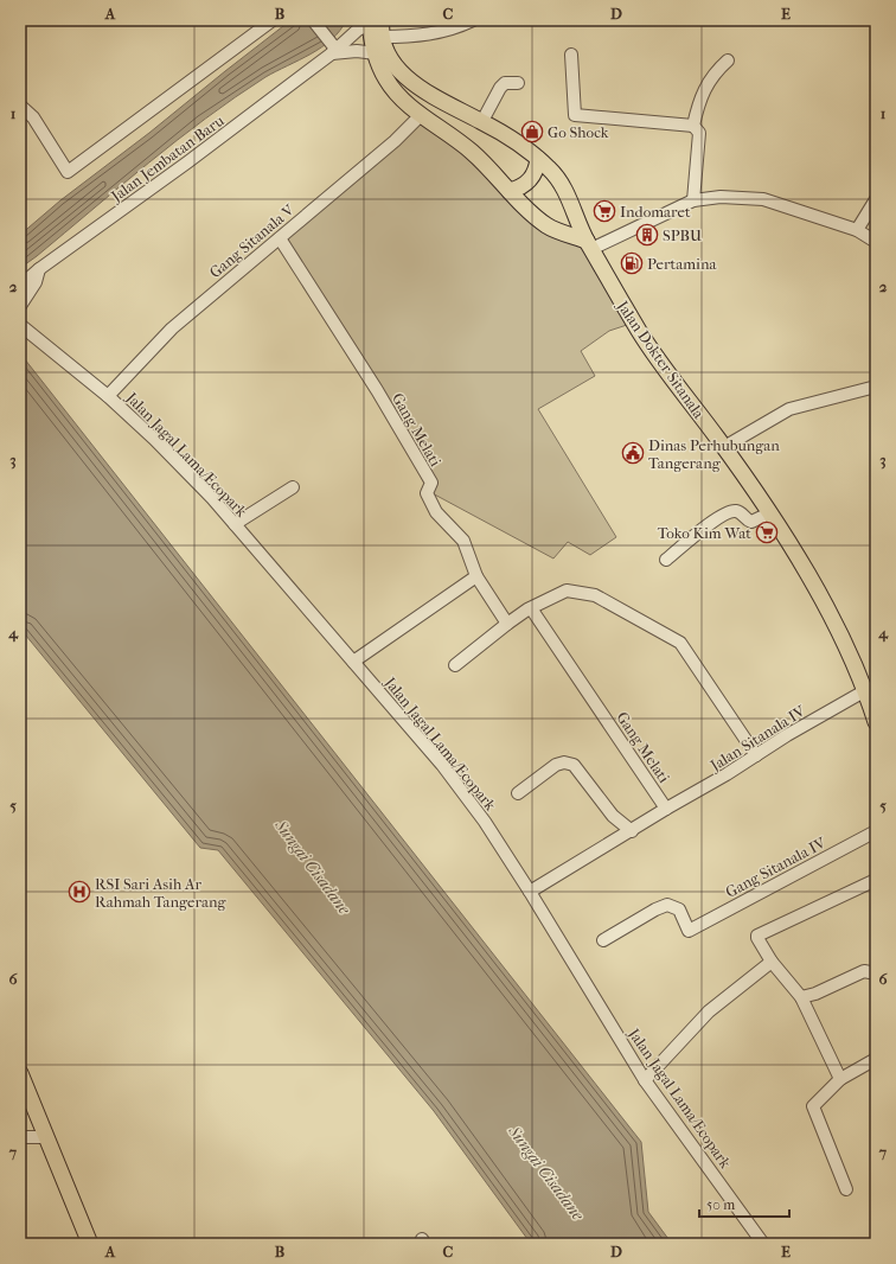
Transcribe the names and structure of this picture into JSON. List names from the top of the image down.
{
  "streets": {
    "main road": ["Jalan Dokter Sitanala"],
    "street": [
      "Jalan Jembatan Baru",
      "Gang Sitanala V",
      "Gang Melati",
      "Jalan Jagal Lama/Ecopark",
      "Jalan Sitanala IV",
      "Gang Sitanala IV"
    ]
  },
  "crossings": [
    ["Jalan Jembatan Baru", "Jalan Dokter Sitanala"],
    ["Gang Sitanala V", "Gang Melati"],
    ["Gang Sitanala V", "Jalan Jagal Lama/Ecopark"],
    ["Jalan Dokter Sitanala", "Jalan Sitanala IV"],
    ["Gang Melati", "Jalan Sitanala IV"],
    ["Jalan Jagal Lama/Ecopark", "Jalan Sitanala IV"]
  ],
  "water": ["Sungai Cisadane"],
  "places": {
    "shop": ["Go Shock"],
    "supermarket": ["Indomaret", "Toko Kim Wat"],
    "building": ["SPBU"],
    "fuel station": ["Pertamina"],
    "public building": ["Dinas Perhubungan Tangerang"],
    "hospital": ["RSI Sari Asih Ar Rahmah Tangerang"]
  },
  "scale_bar": "50 m",
  "grid": {
    "columns": [
      "A",
      "B",
      "C",
      "D",
      "E"
    ],
    "rows": [
      "1",
      "2",
      "3",
      "4",
      "5",
      "6",
      "7"
    ]
  }
}
